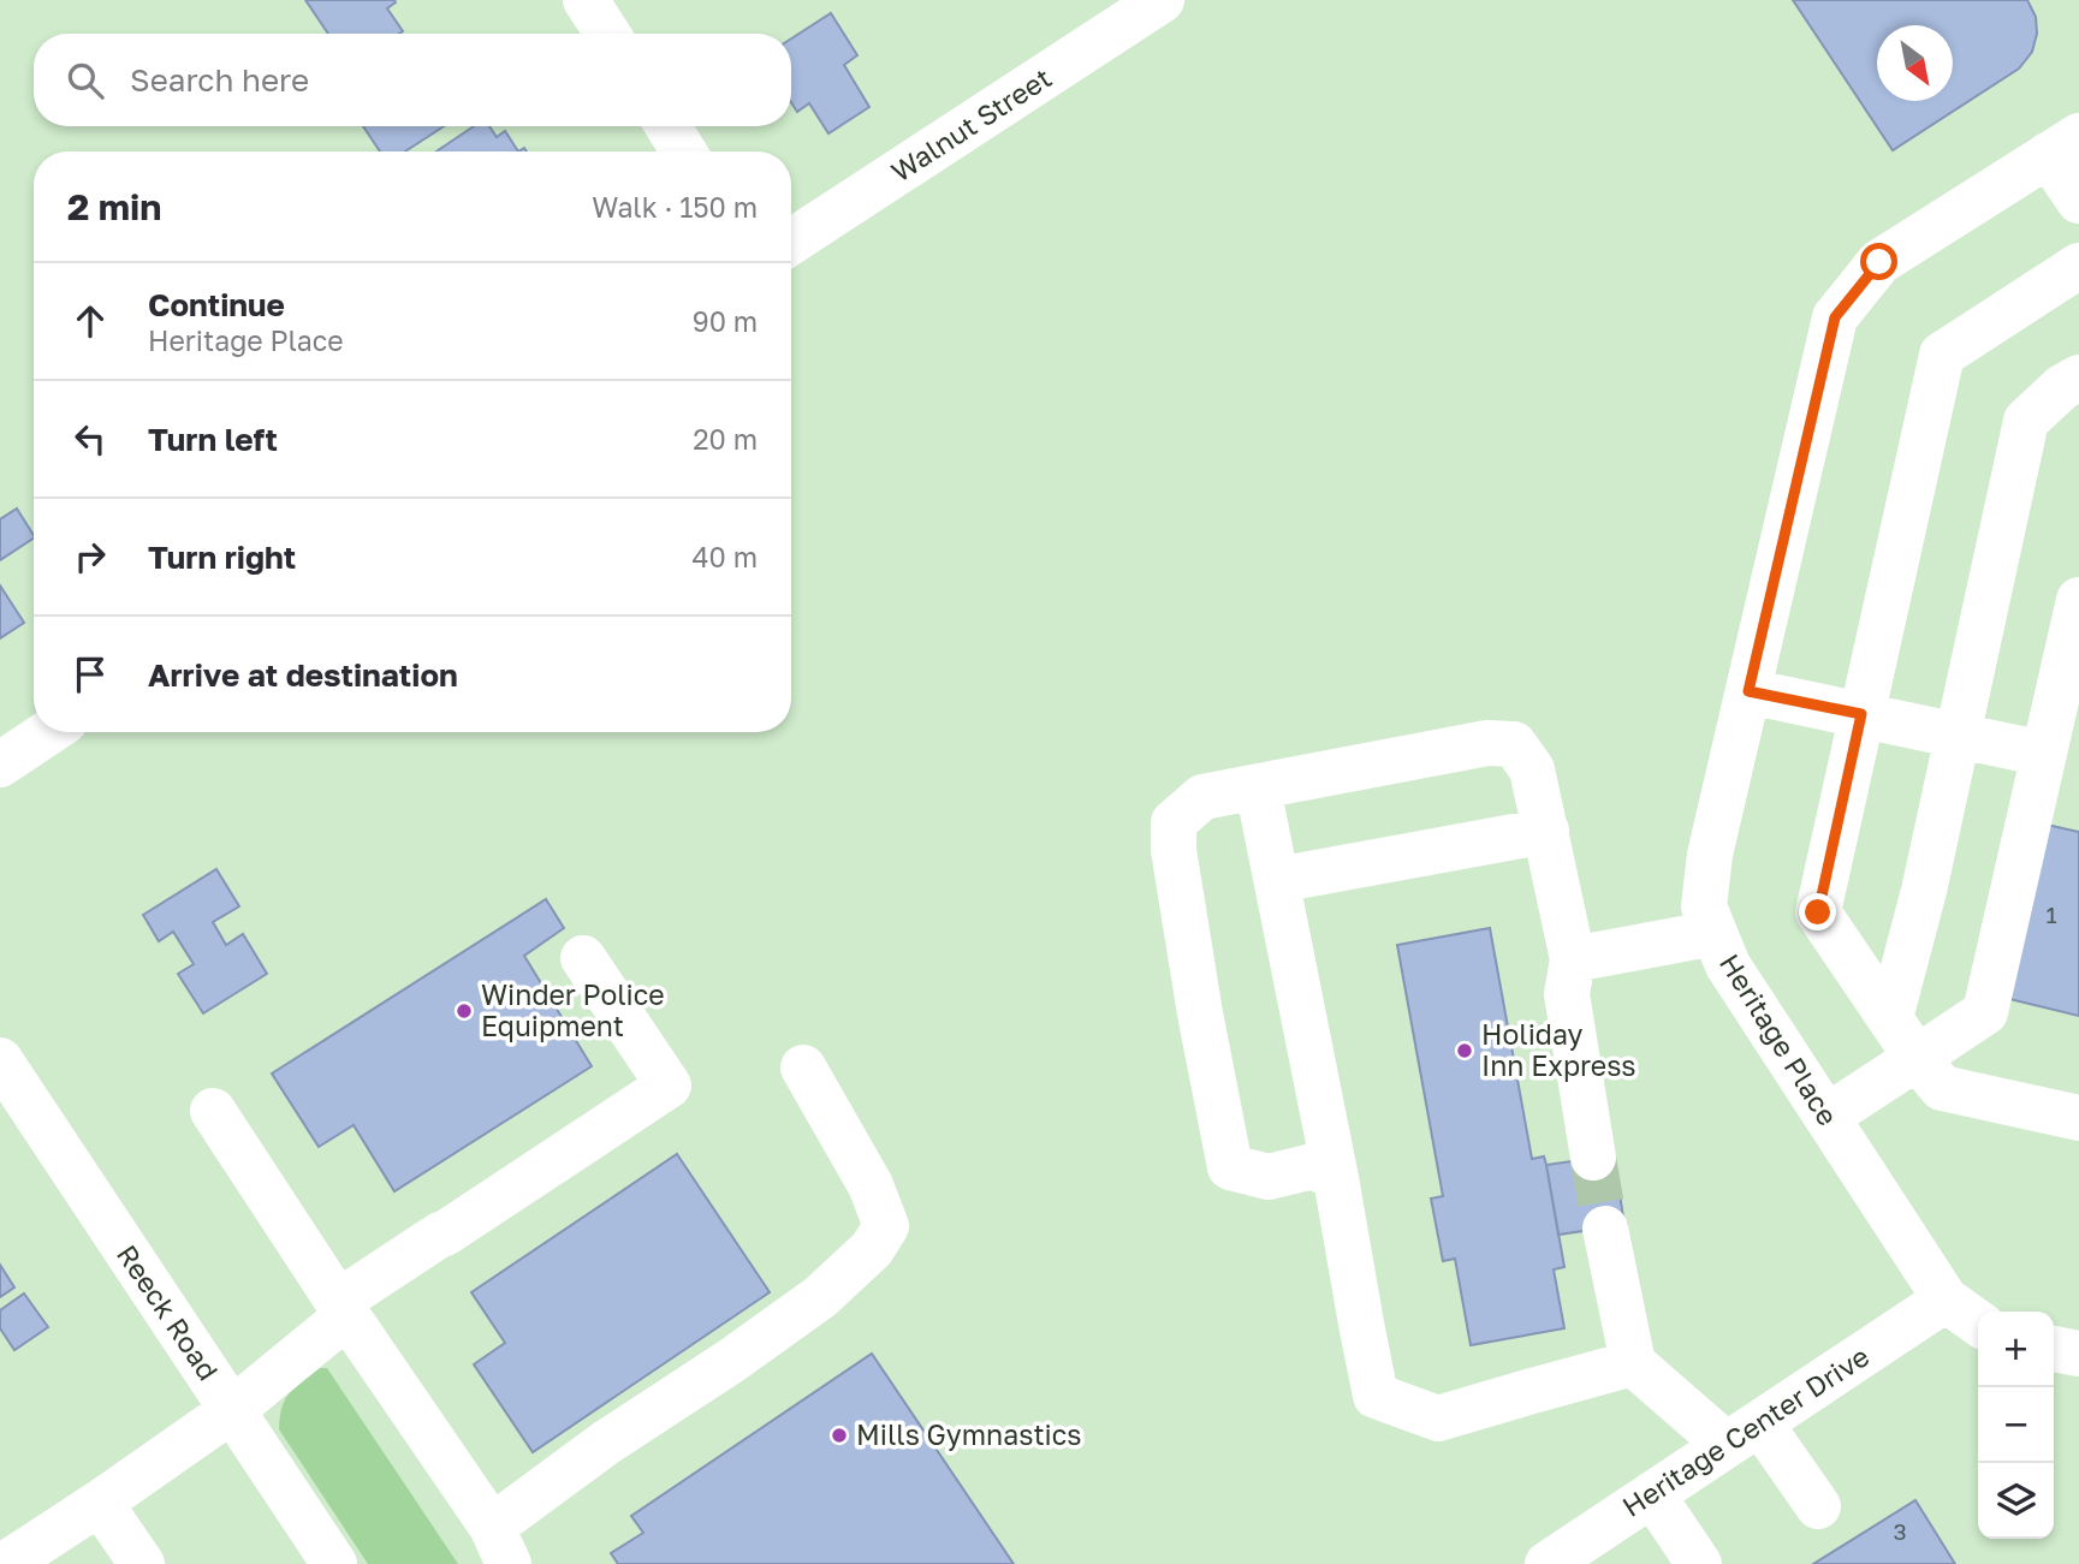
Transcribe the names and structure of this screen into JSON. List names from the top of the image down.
{
  "streets": {
    "street": [
      "Walnut Street",
      "Heritage Place",
      "Reeck Road",
      "Heritage Center Drive"
    ]
  },
  "crossings": [
    ["Heritage Place", "Heritage Center Drive"]
  ],
  "places": ["Winder Police Equipment", "Holiday Inn Express", "Mills Gymnastics"],
  "house_numbers": ["1", "3"],
  "north": "bottom right",
  "page": {
    "search": "Search here",
    "heading": ["2 min", "Walk · 150 m"],
    "list": [
      ["Continue", "Heritage Place", "90 m"],
      ["Turn left", "20 m"],
      ["Turn right", "40 m"],
      "Arrive at destination"
    ],
    "map_buttons": ["+", "−"]
  }
}
